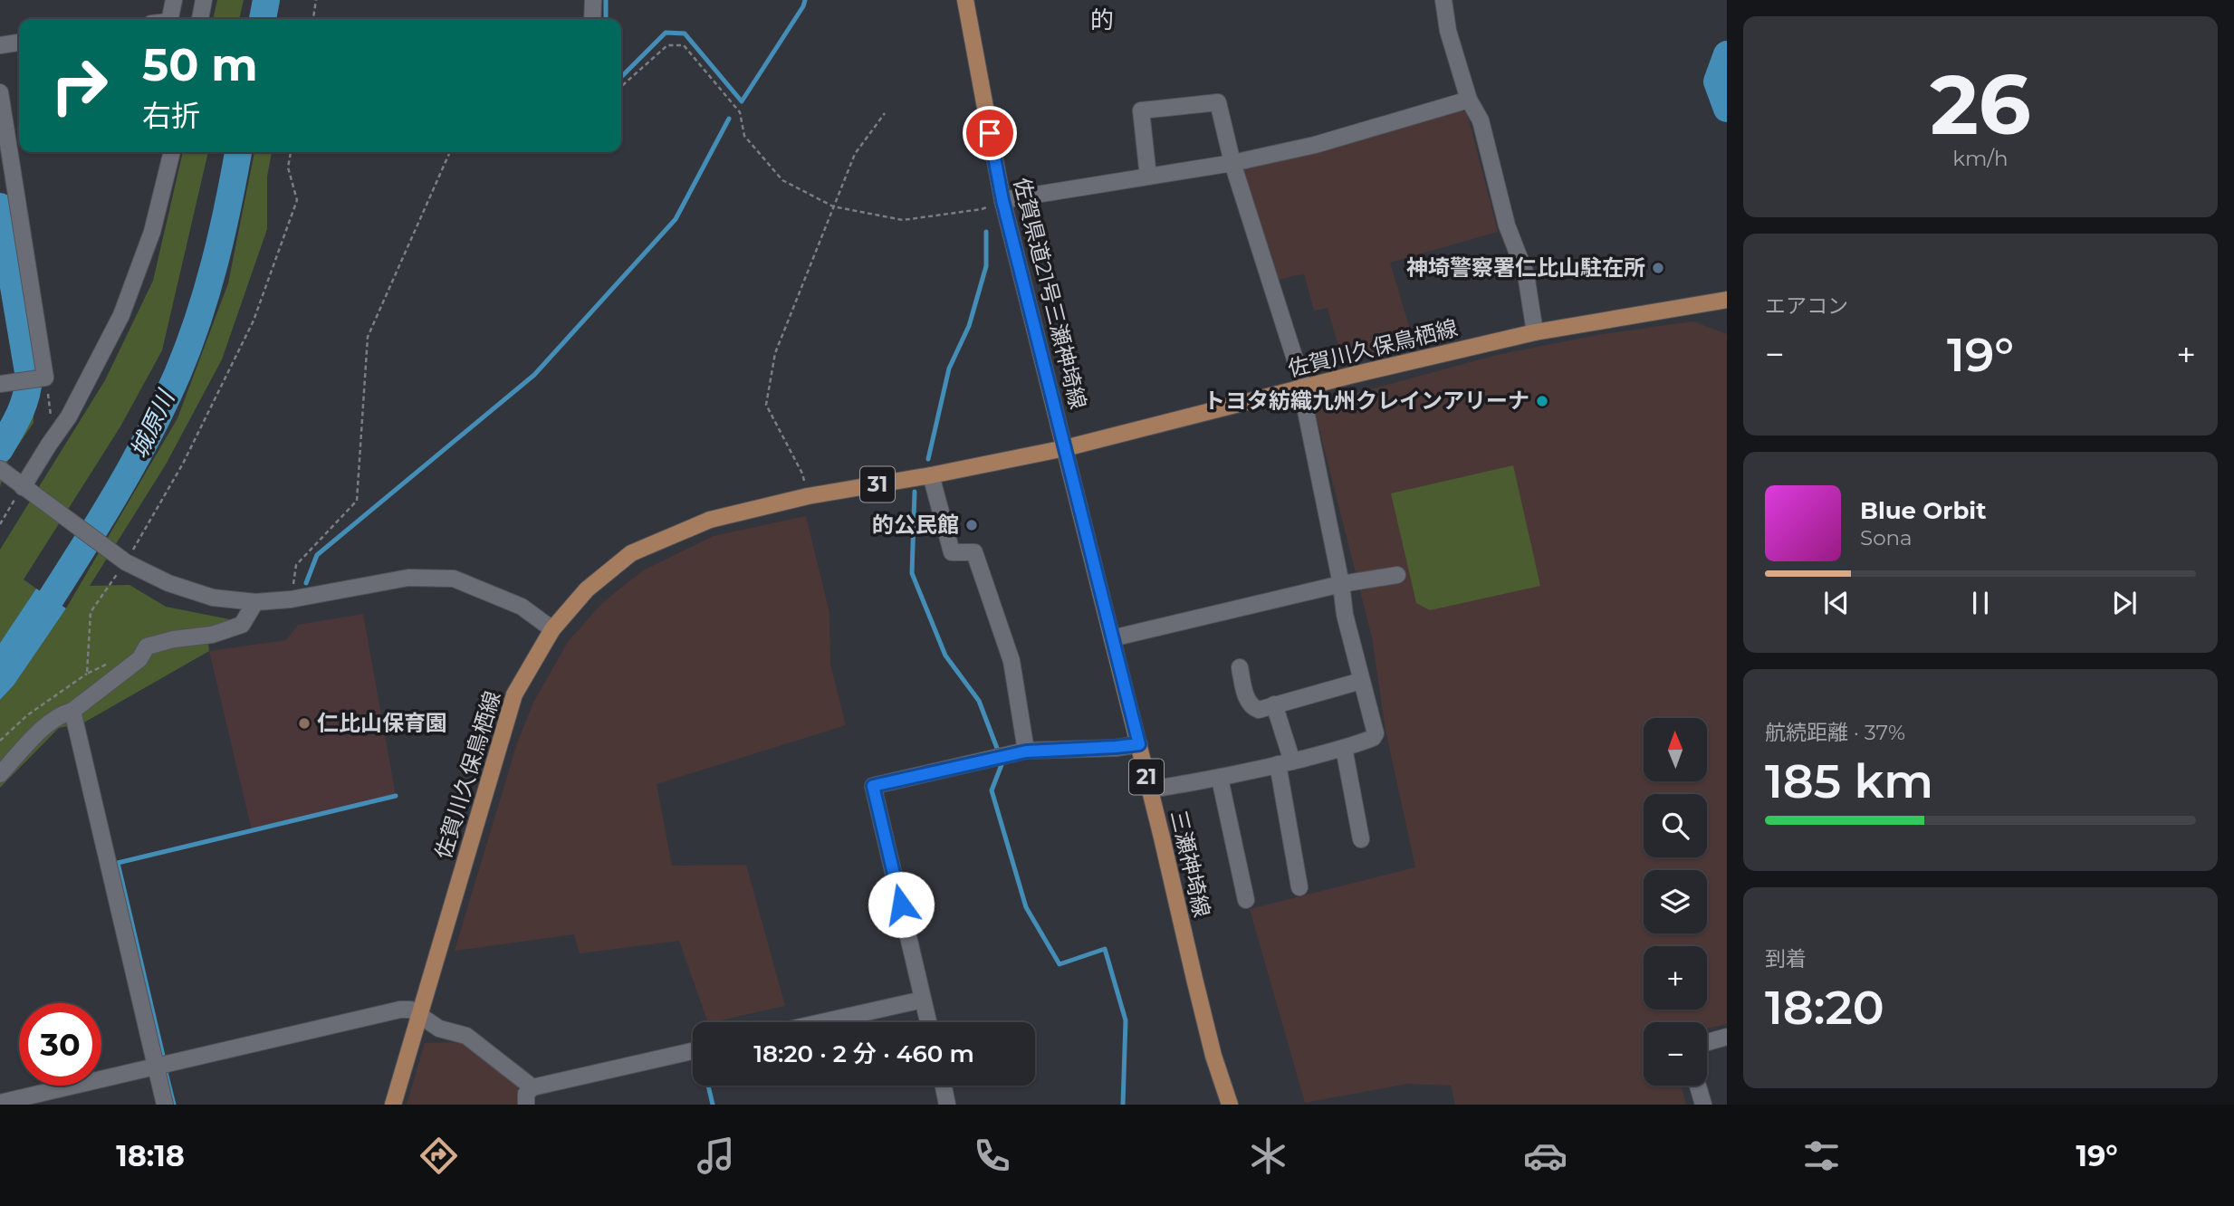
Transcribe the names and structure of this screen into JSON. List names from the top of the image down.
{
  "streets": {
    "main road": [
      "佐賀県道21号三瀬神埼線",
      "佐賀川久保鳥栖線",
      "31",
      "21",
      "三瀬神埼線"
    ]
  },
  "crossings": [
    ["佐賀県道21号三瀬神埼線", "佐賀川久保鳥栖線"],
    ["佐賀県道21号三瀬神埼線", "三瀬神埼線"],
    ["佐賀川久保鳥栖線", "三瀬神埼線"]
  ],
  "districts": ["的"],
  "water": ["城原川"],
  "places": [
    "神埼警察署仁比山駐在所",
    "トヨタ紡織九州クレインアリーナ",
    "的公民館",
    "仁比山保育園"
  ],
  "north": "top",
  "page": {
    "tile": [
      ["26", "km/h"],
      "エアコン",
      ["航続距離 · 37%", "185 km"],
      ["到着", "18:20"]
    ],
    "turn": ["50 m", "右折"],
    "heat": ["−", "19°", "+"],
    "song": ["Blue Orbit", "Sona"],
    "map_buttons": ["+", "−"],
    "limit": "30",
    "trip": "18:20 · 2 分 · 460 m",
    "tabs": ["18:18", "19°"]
  }
}
